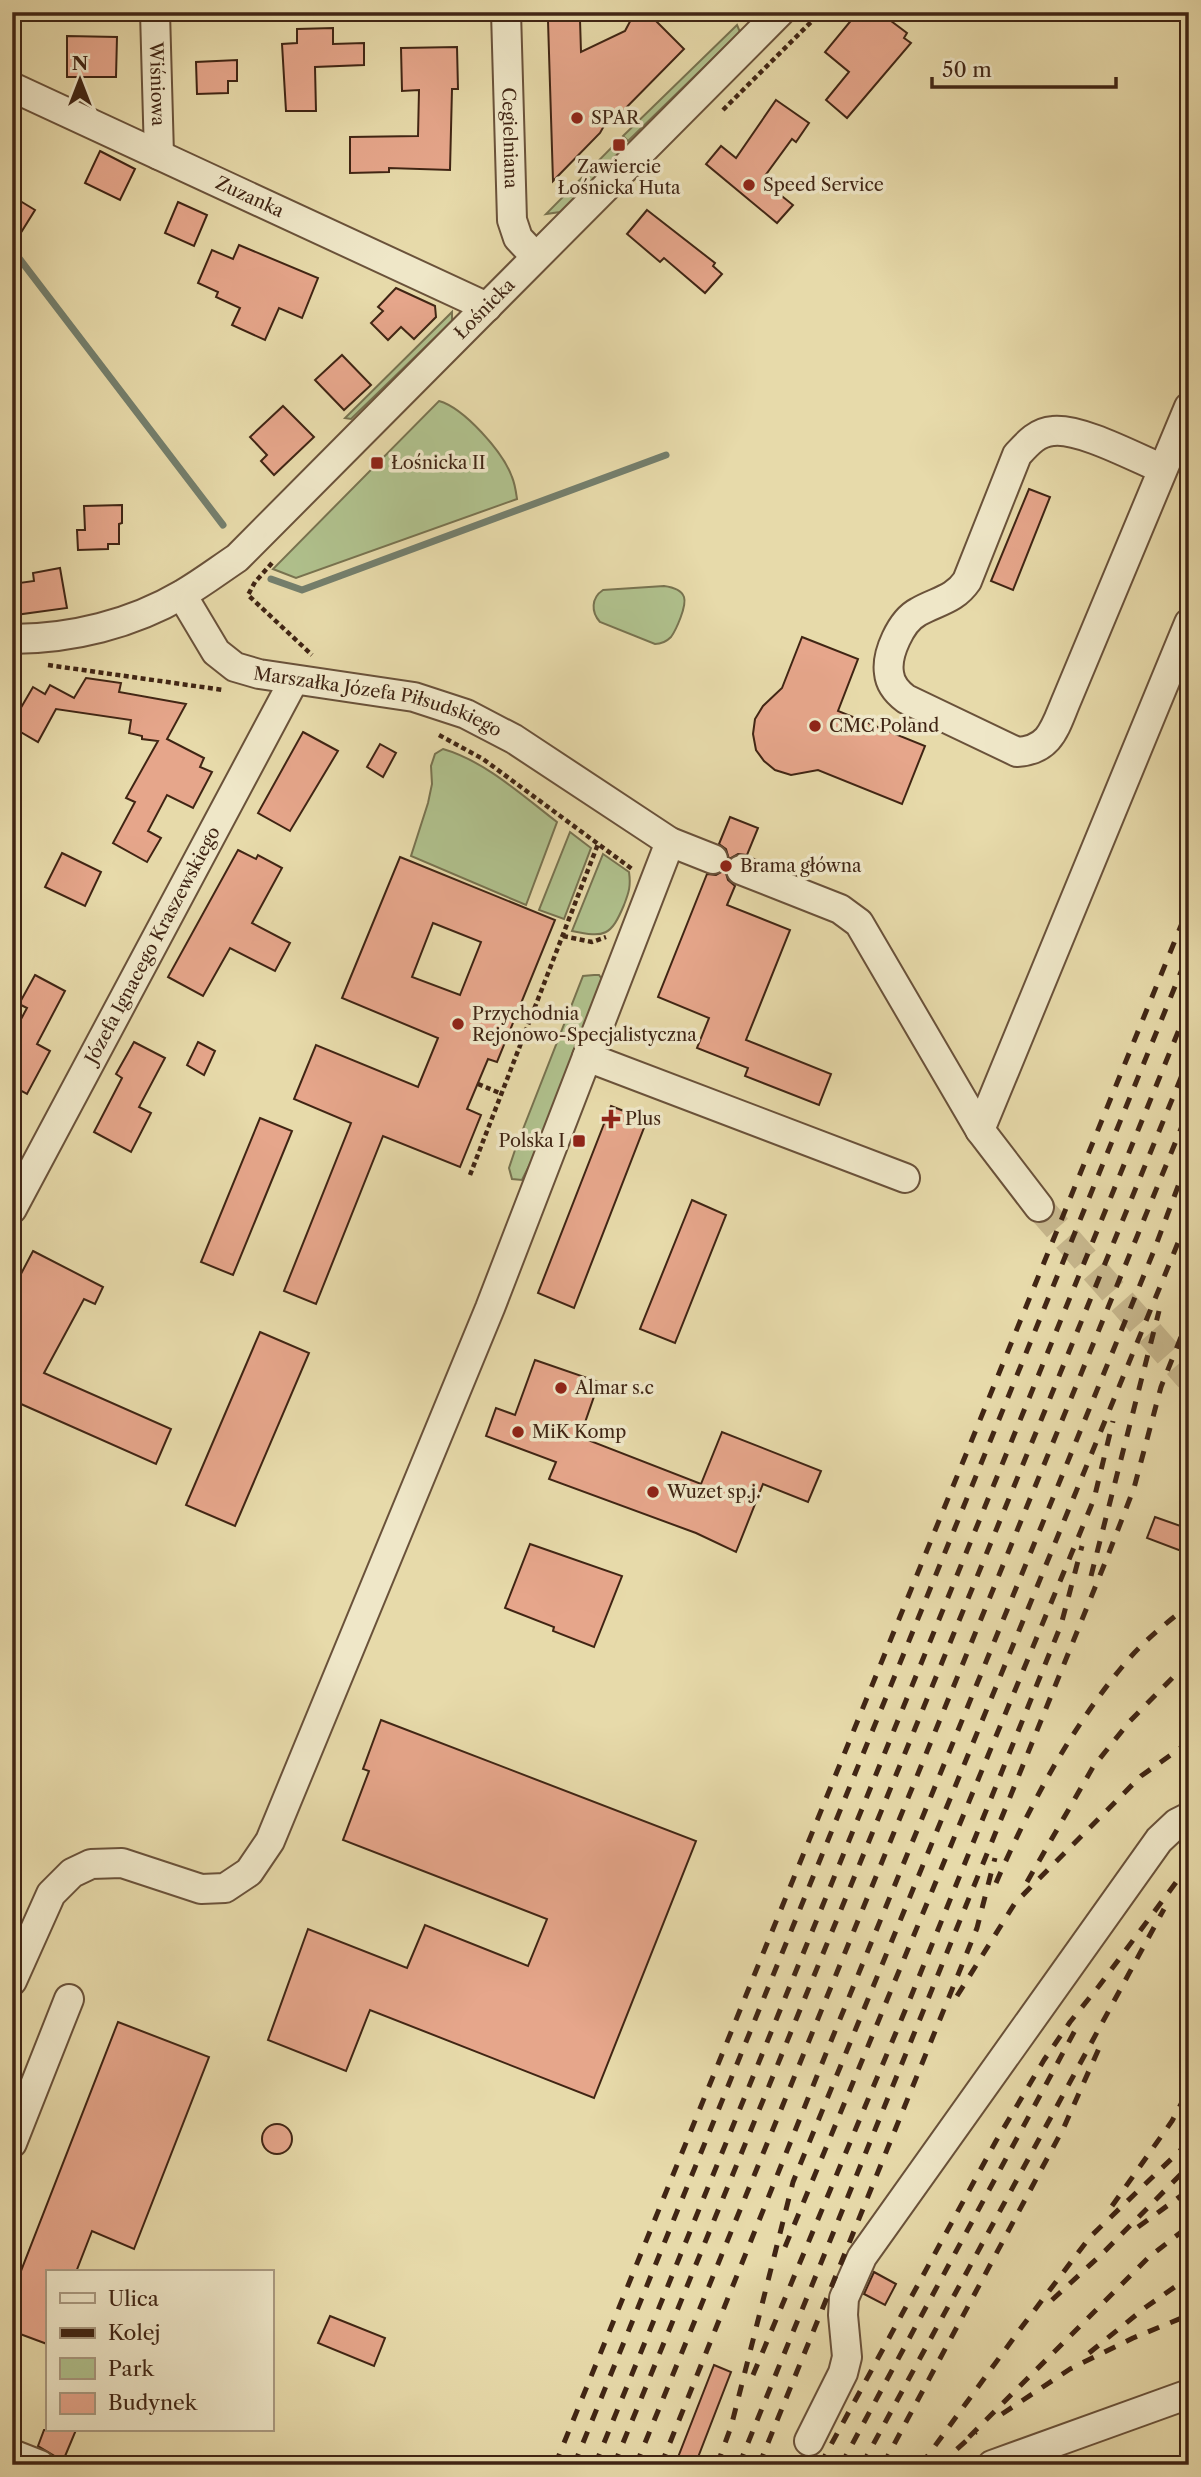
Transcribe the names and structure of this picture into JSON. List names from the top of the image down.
{
  "streets": {
    "street": [
      "Wiśniowa",
      "Cegielniana",
      "Zuzanka",
      "Łośnicka",
      "Marszałka Józefa Piłsudskiego",
      "Józefa Ignacego Kraszewskiego"
    ]
  },
  "crossings": [
    ["Wiśniowa", "Zuzanka"],
    ["Cegielniana", "Łośnicka"],
    ["Zuzanka", "Łośnicka"],
    ["Łośnicka", "Marszałka Józefa Piłsudskiego"],
    ["Marszałka Józefa Piłsudskiego", "Józefa Ignacego Kraszewskiego"]
  ],
  "places": {
    "other": [
      "SPAR",
      "Speed Service",
      "CMC Poland",
      "Brama główna",
      "Przychodnia Rejonowo-Specjalistyczna",
      "Almar s.c",
      "MiK Komp",
      "Wuzet sp.j."
    ],
    "transit": ["Zawiercie Łośnicka Huta", "Łośnicka II", "Polska I"],
    "health": ["Plus"]
  },
  "legend": [
    "Ulica",
    "Kolej",
    "Park",
    "Budynek"
  ],
  "scale_bar": "50 m",
  "north": "top"
}
